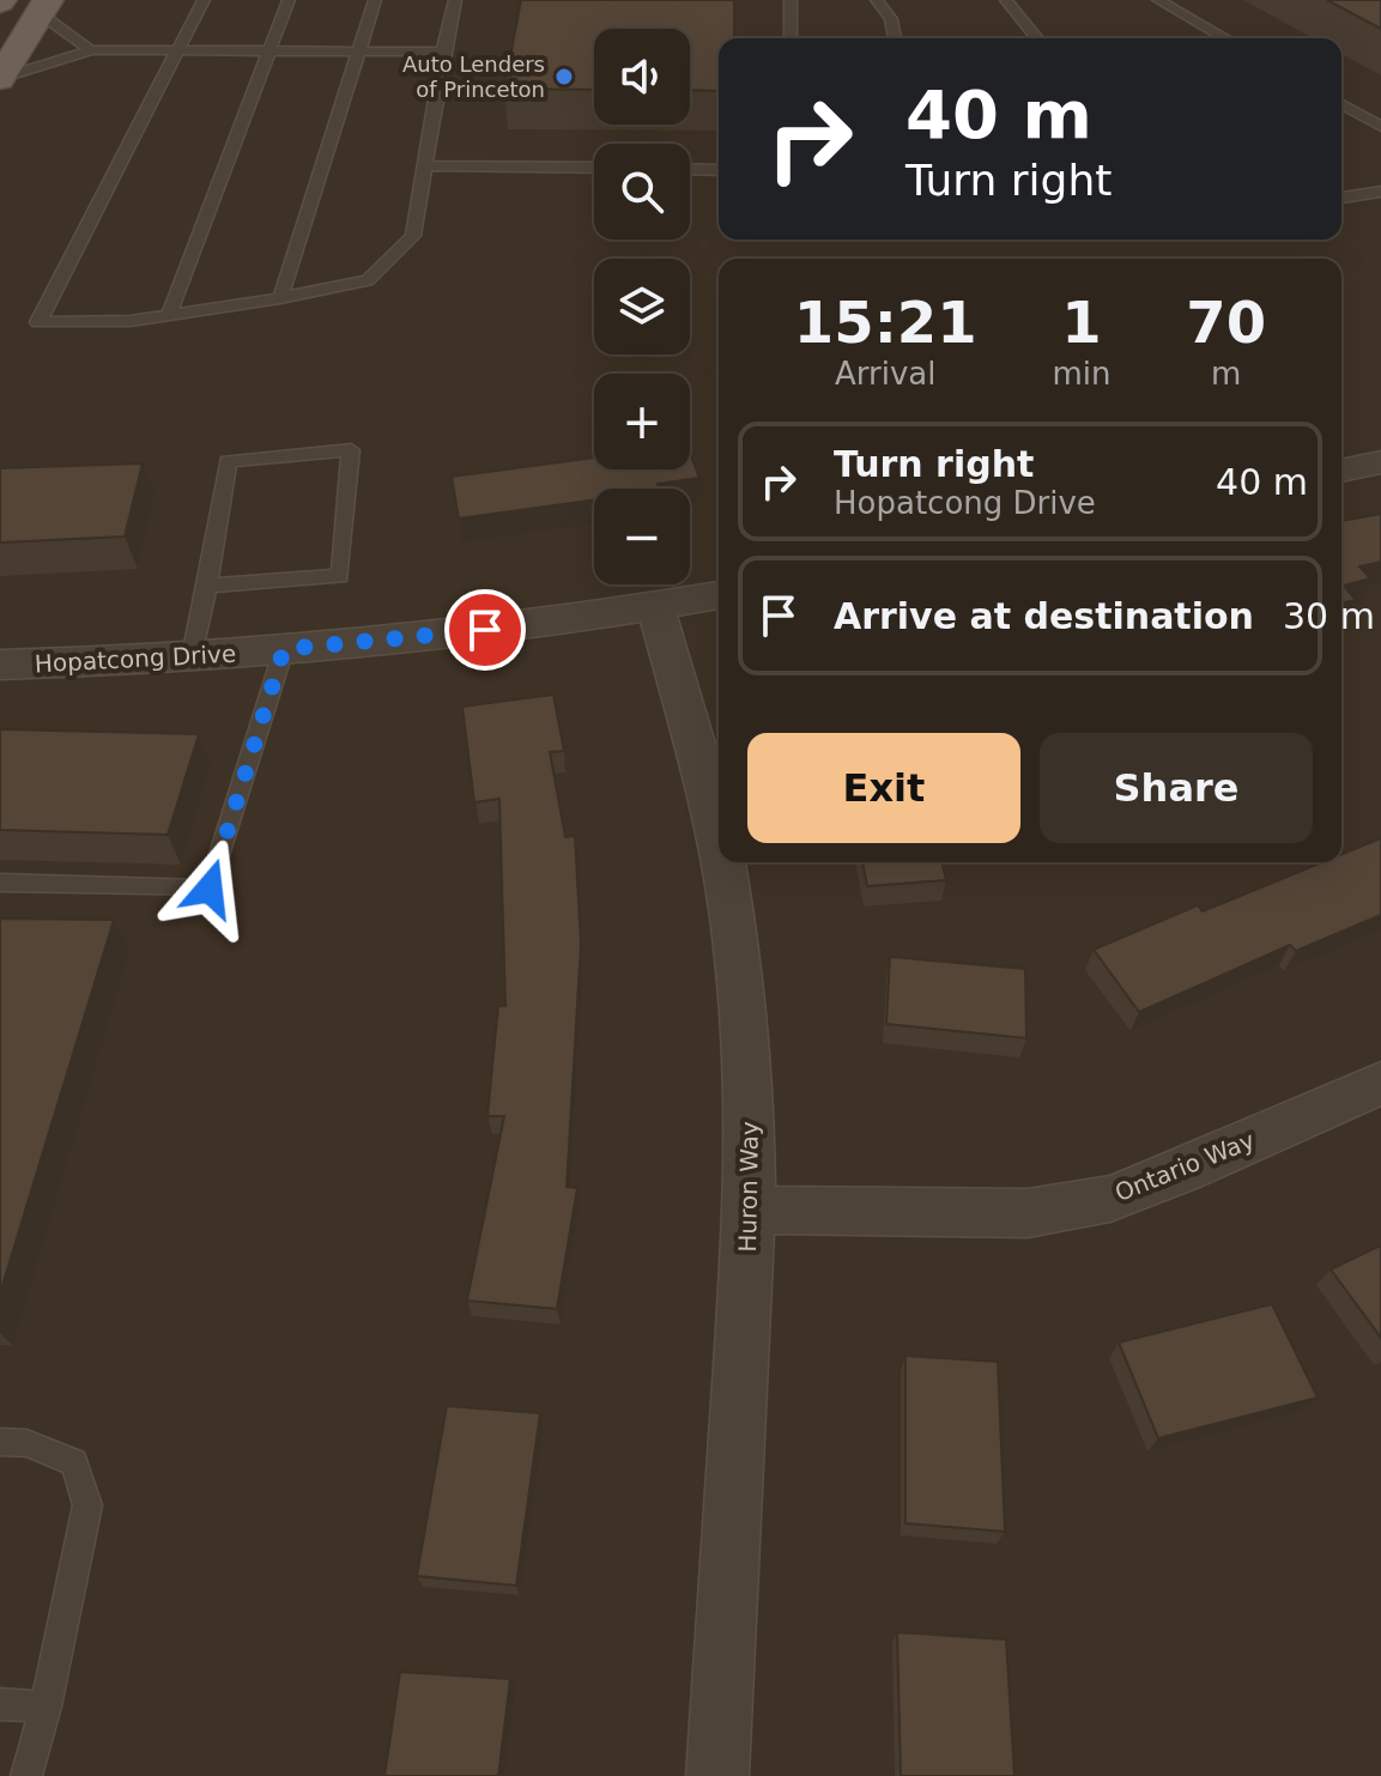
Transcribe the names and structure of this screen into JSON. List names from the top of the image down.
{
  "streets": {
    "street": ["Hopatcong Drive", "Ontario Way", "Huron Way"]
  },
  "crossings": [
    ["Hopatcong Drive", "Huron Way"],
    ["Ontario Way", "Huron Way"]
  ],
  "places": ["Auto Lenders of Princeton"],
  "page": {
    "map_buttons": ["+", "−"],
    "turn": ["40 m", "Turn right"],
    "eta": [
      "15:21",
      "Arrival",
      "1",
      "min",
      "70",
      "m"
    ],
    "list": [
      {
        "name": "Turn right",
        "note": "Hopatcong Drive",
        "value": "40 m"
      },
      {
        "name": "Arrive at destination",
        "value": "30 m"
      }
    ],
    "buttons": ["Exit", "Share"]
  }
}
